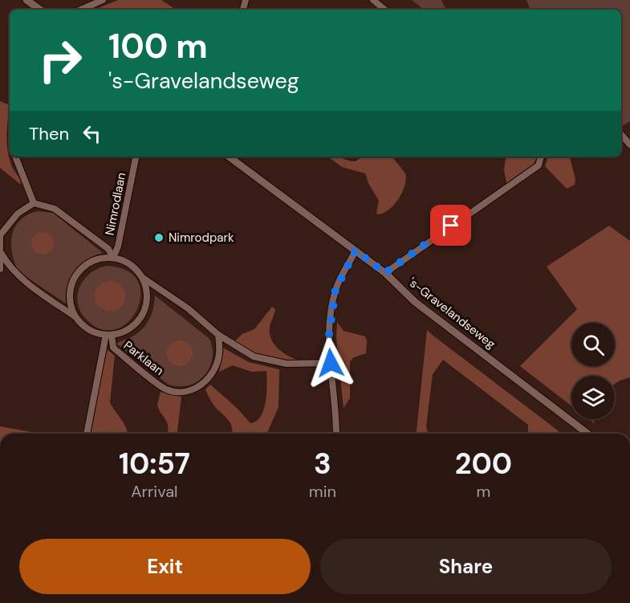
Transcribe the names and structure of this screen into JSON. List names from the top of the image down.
{
  "streets": {
    "street": ["Nimrodlaan", "'s-Gravelandseweg", "Parklaan"]
  },
  "crossings": [
    ["Nimrodlaan", "Parklaan"]
  ],
  "places": ["Nimrodpark"],
  "page": {
    "turn": ["100 m", "'s-Gravelandseweg"],
    "then": "Then",
    "eta": [
      "10:57",
      "Arrival",
      "3",
      "min",
      "200",
      "m"
    ],
    "buttons": ["Exit", "Share"]
  }
}
